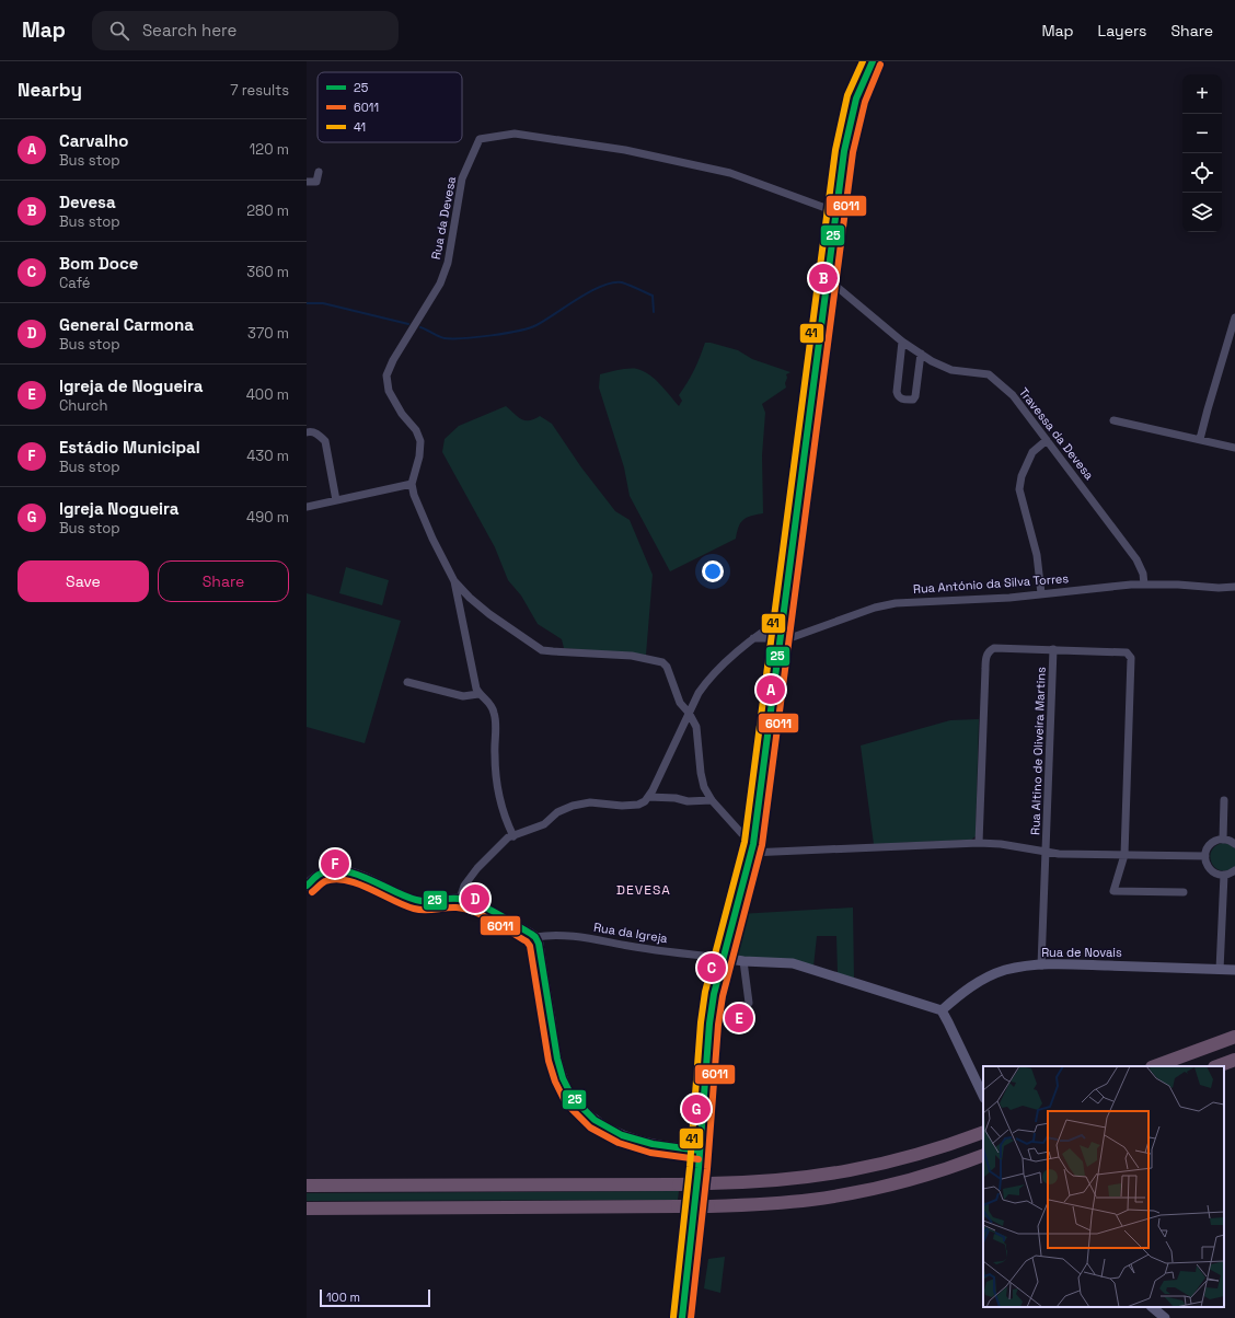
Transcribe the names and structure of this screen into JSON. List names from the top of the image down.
{
  "streets": {
    "main road": ["Rua de Novais"],
    "street": [
      "Rua da Devesa",
      "Travessa da Devesa",
      "Rua António da Silva Torres",
      "Rua Altino de Oliveira Martins",
      "Rua da Igreja"
    ]
  },
  "crossings": [
    ["Travessa da Devesa", "Rua António da Silva Torres"],
    ["Rua Altino de Oliveira Martins", "Rua de Novais"]
  ],
  "districts": ["DEVESA"],
  "lines": ["transit line 25", "transit line 41", "transit line 6011"],
  "legend": ["25", "6011", "41"],
  "scale_bar": "100 m",
  "page": {
    "header": "Map",
    "search": "Search here",
    "nav": ["Map", "Layers", "Share"],
    "heading": ["Nearby", "7 results"],
    "map_buttons": ["+", "−"],
    "list": [
      {
        "mark": "A",
        "name": "Carvalho",
        "note": "Bus stop",
        "value": "120 m"
      },
      {
        "mark": "B",
        "name": "Devesa",
        "note": "Bus stop",
        "value": "280 m"
      },
      {
        "mark": "C",
        "name": "Bom Doce",
        "note": "Café",
        "value": "360 m"
      },
      {
        "mark": "D",
        "name": "General Carmona",
        "note": "Bus stop",
        "value": "370 m"
      },
      {
        "mark": "E",
        "name": "Igreja de Nogueira",
        "note": "Church",
        "value": "400 m"
      },
      {
        "mark": "F",
        "name": "Estádio Municipal",
        "note": "Bus stop",
        "value": "430 m"
      },
      {
        "mark": "G",
        "name": "Igreja Nogueira",
        "note": "Bus stop",
        "value": "490 m"
      }
    ],
    "pins": [
      "B",
      "A",
      "F",
      "D",
      "C",
      "E",
      "G"
    ],
    "buttons": ["Save", "Share"],
    "scale": "100 m"
  }
}
